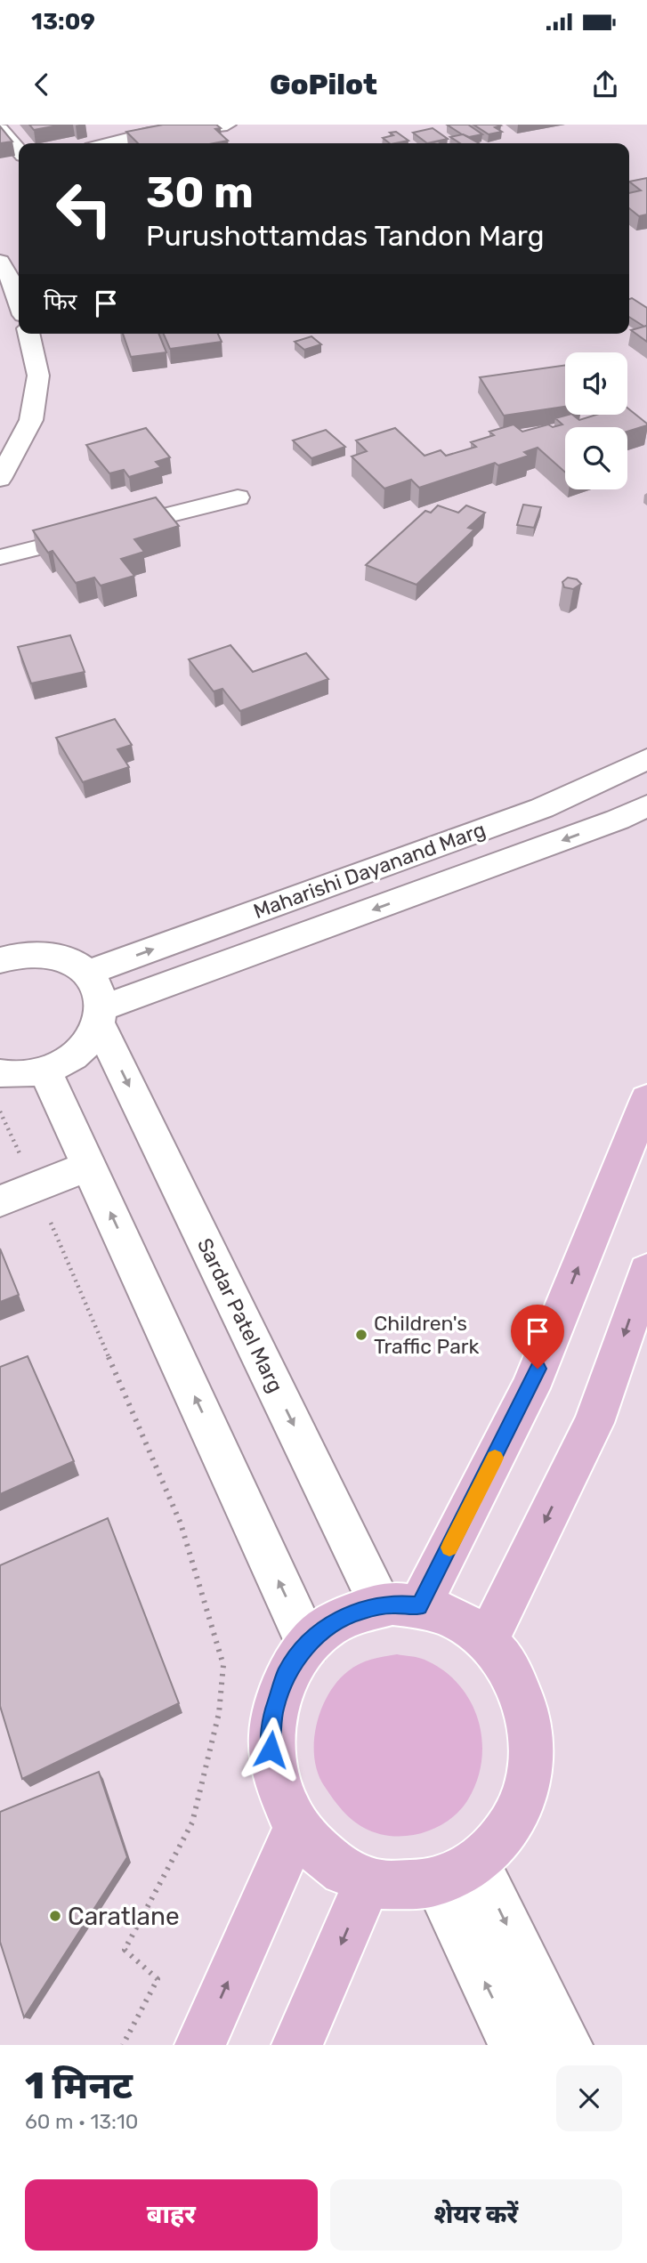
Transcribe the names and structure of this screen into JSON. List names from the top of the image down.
{
  "streets": {
    "street": ["Maharishi Dayanand Marg", "Sardar Patel Marg"]
  },
  "crossings": [
    ["Maharishi Dayanand Marg", "Sardar Patel Marg"]
  ],
  "places": ["Children's Traffic Park", "Caratlane"],
  "page": {
    "status": "13:09",
    "header": "GoPilot",
    "turn": ["30 m", "Purushottamdas Tandon Marg"],
    "then": "फिर",
    "heading": ["1 मिनट", "60 m · 13:10"],
    "buttons": ["बाहर", "शेयर करें"]
  }
}
